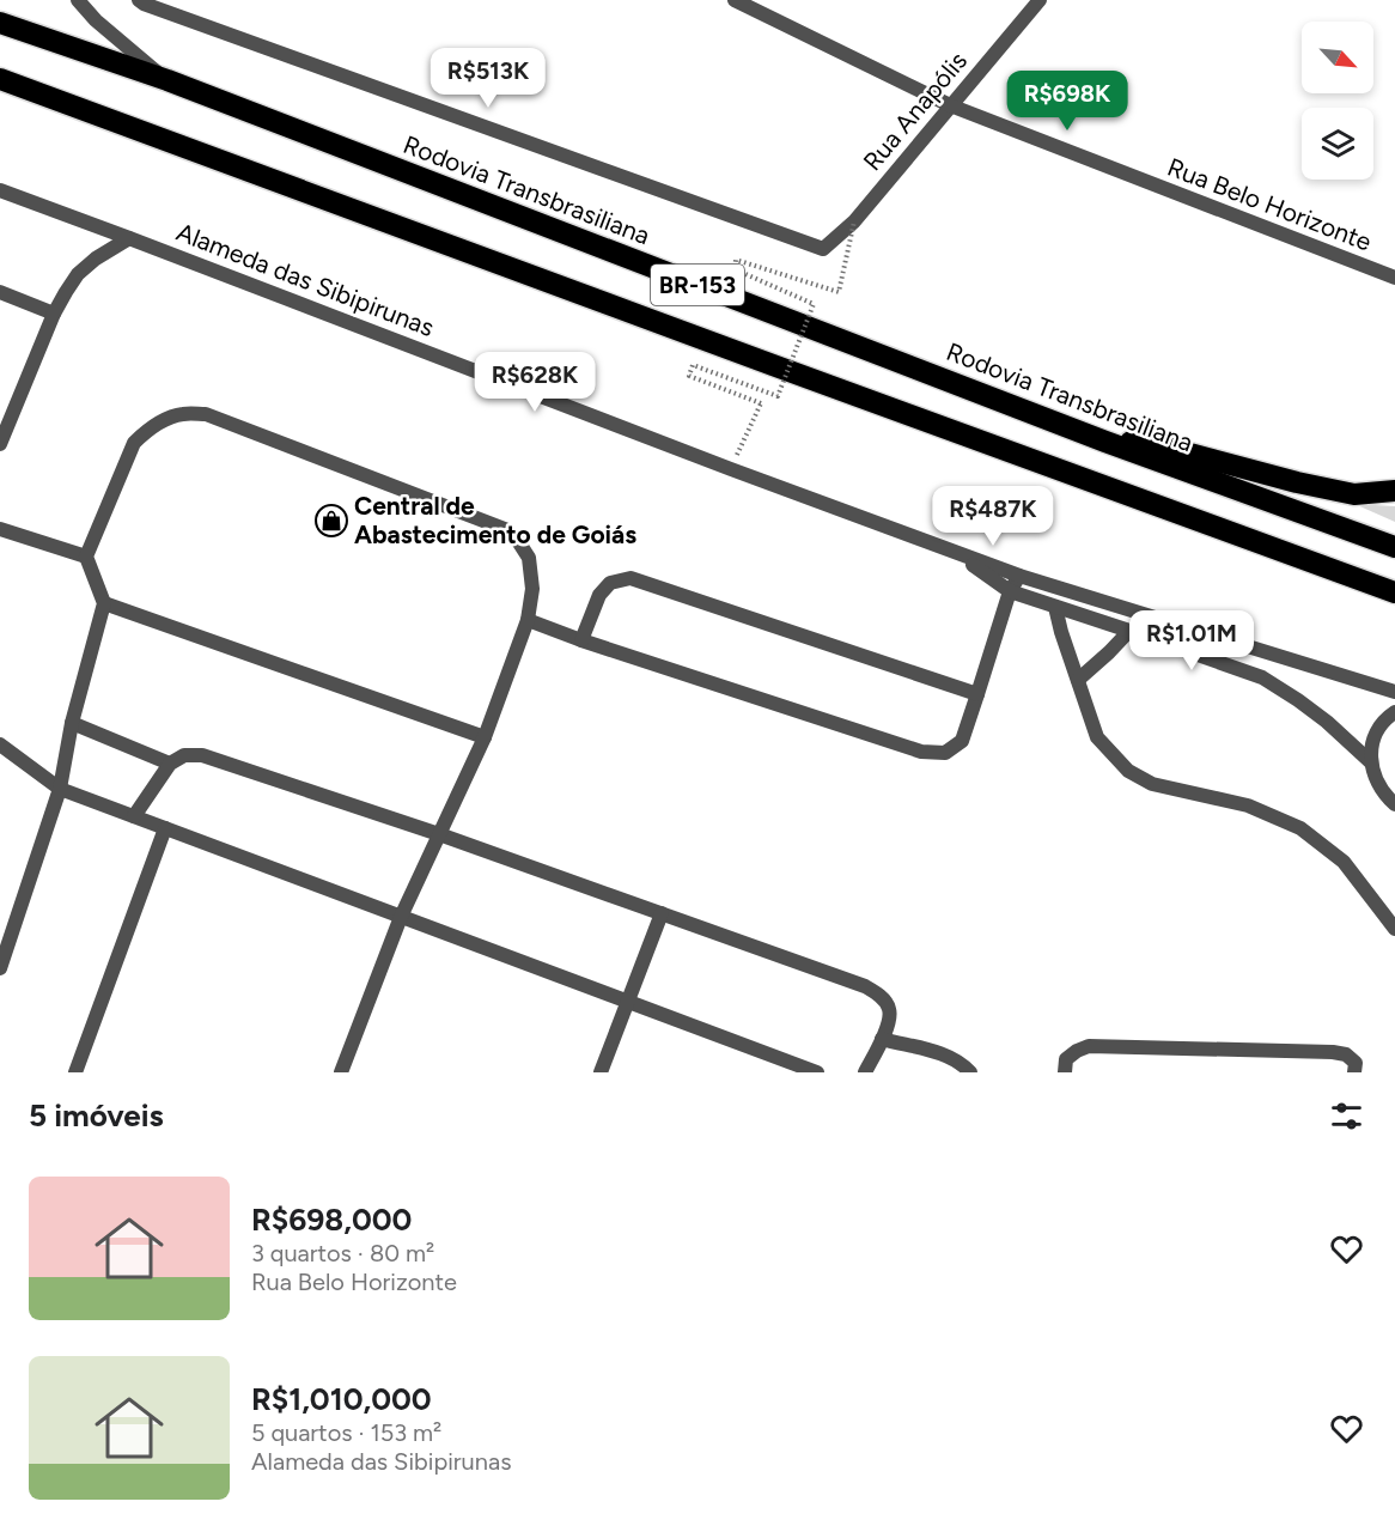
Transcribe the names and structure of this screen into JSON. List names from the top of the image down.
{
  "streets": {
    "highway": ["Rodovia Transbrasiliana", "BR-153"],
    "street": ["Rua Anapólis", "Rua Belo Horizonte", "Alameda das Sibipirunas"]
  },
  "crossings": [
    ["Rua Anapólis", "Rua Belo Horizonte"]
  ],
  "places": {
    "shop": ["Central de Abastecimento de Goiás"]
  },
  "north": "bottom right",
  "page": {
    "price": [
      "R$513K",
      "R$698K",
      "R$628K",
      "R$487K",
      "R$1.01M"
    ],
    "heading": "5 imóveis",
    "list": [
      {
        "name": "R$698,000",
        "note": "3 quartos · 80 m² · Rua Belo Horizonte"
      },
      {
        "name": "R$1,010,000",
        "note": "5 quartos · 153 m² · Alameda das Sibipirunas"
      }
    ]
  }
}
